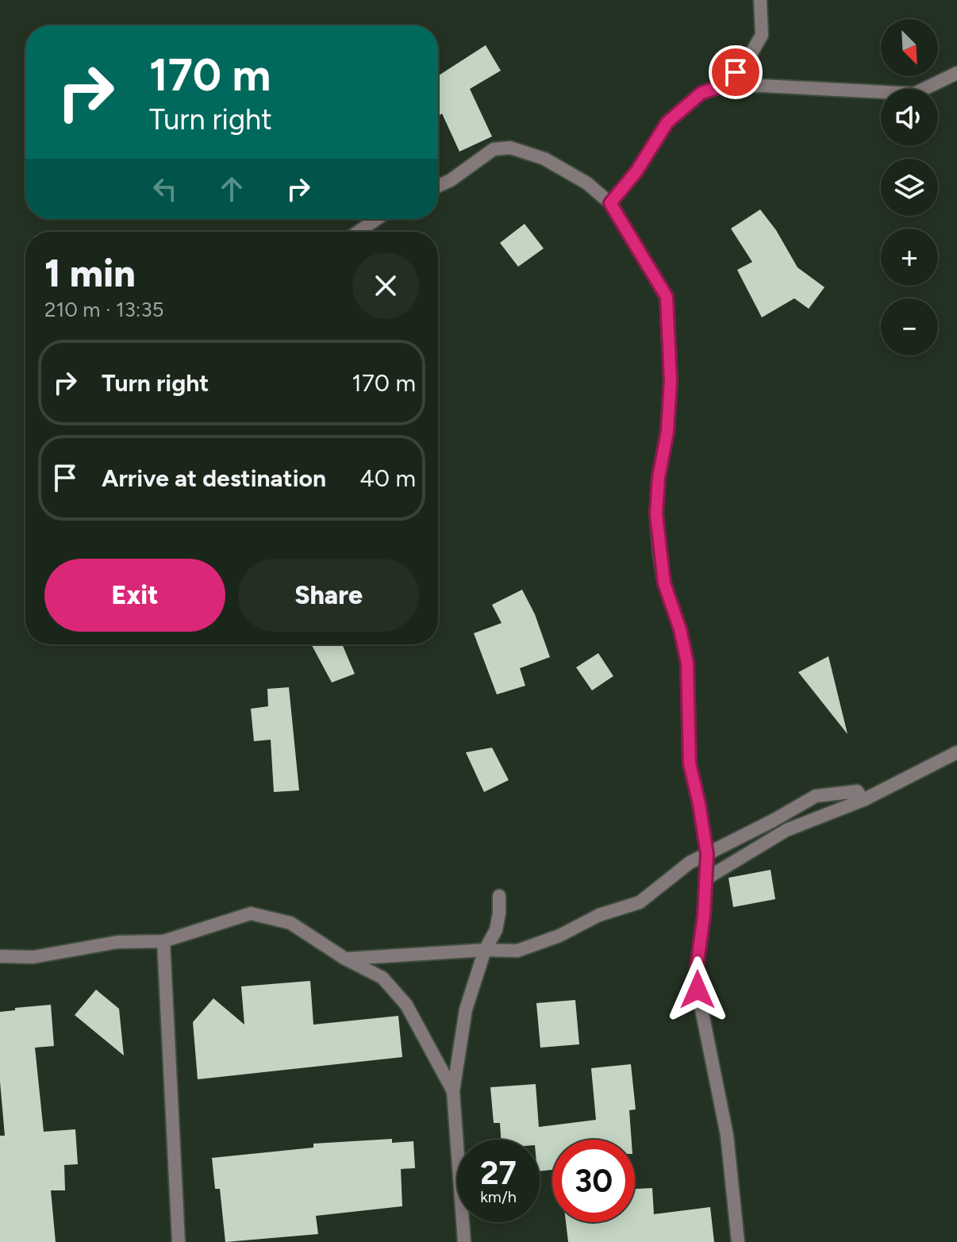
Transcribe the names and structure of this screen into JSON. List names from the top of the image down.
{
  "north": "bottom right",
  "page": {
    "map_buttons": ["+", "−"],
    "turn": ["170 m", "Turn right"],
    "heading": ["1 min", "210 m · 13:35"],
    "list": [
      {
        "name": "Turn right",
        "value": "170 m"
      },
      {
        "name": "Arrive at destination",
        "value": "40 m"
      }
    ],
    "buttons": ["Exit", "Share"],
    "speed": "27 km/h",
    "limit": "30"
  }
}
